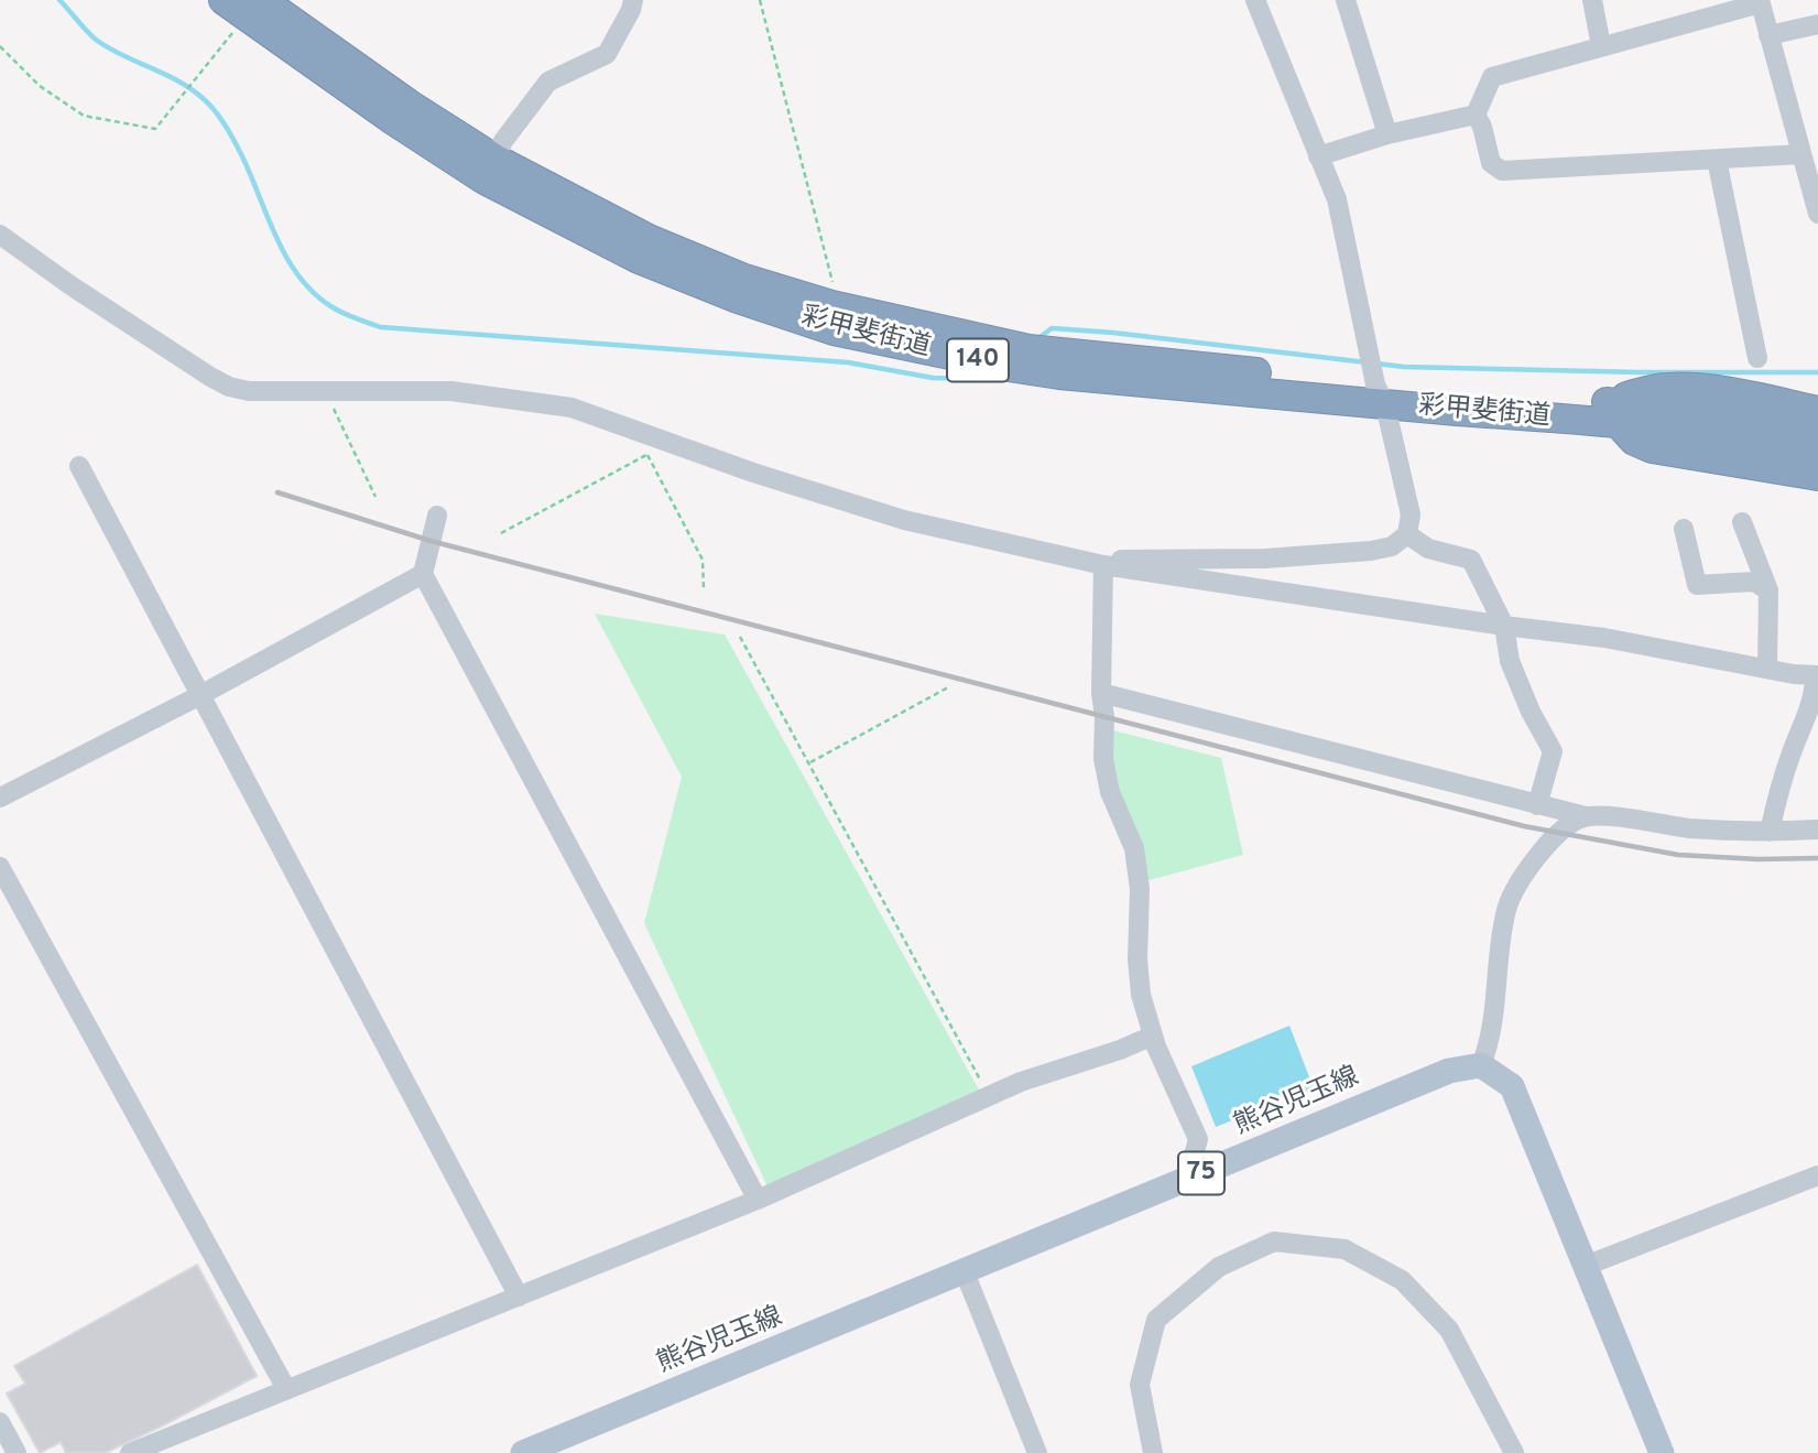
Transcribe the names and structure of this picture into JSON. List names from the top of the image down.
{
  "streets": {
    "highway": ["彩甲斐街道", "140"],
    "main road": ["熊谷児玉線", "75"]
  }
}
